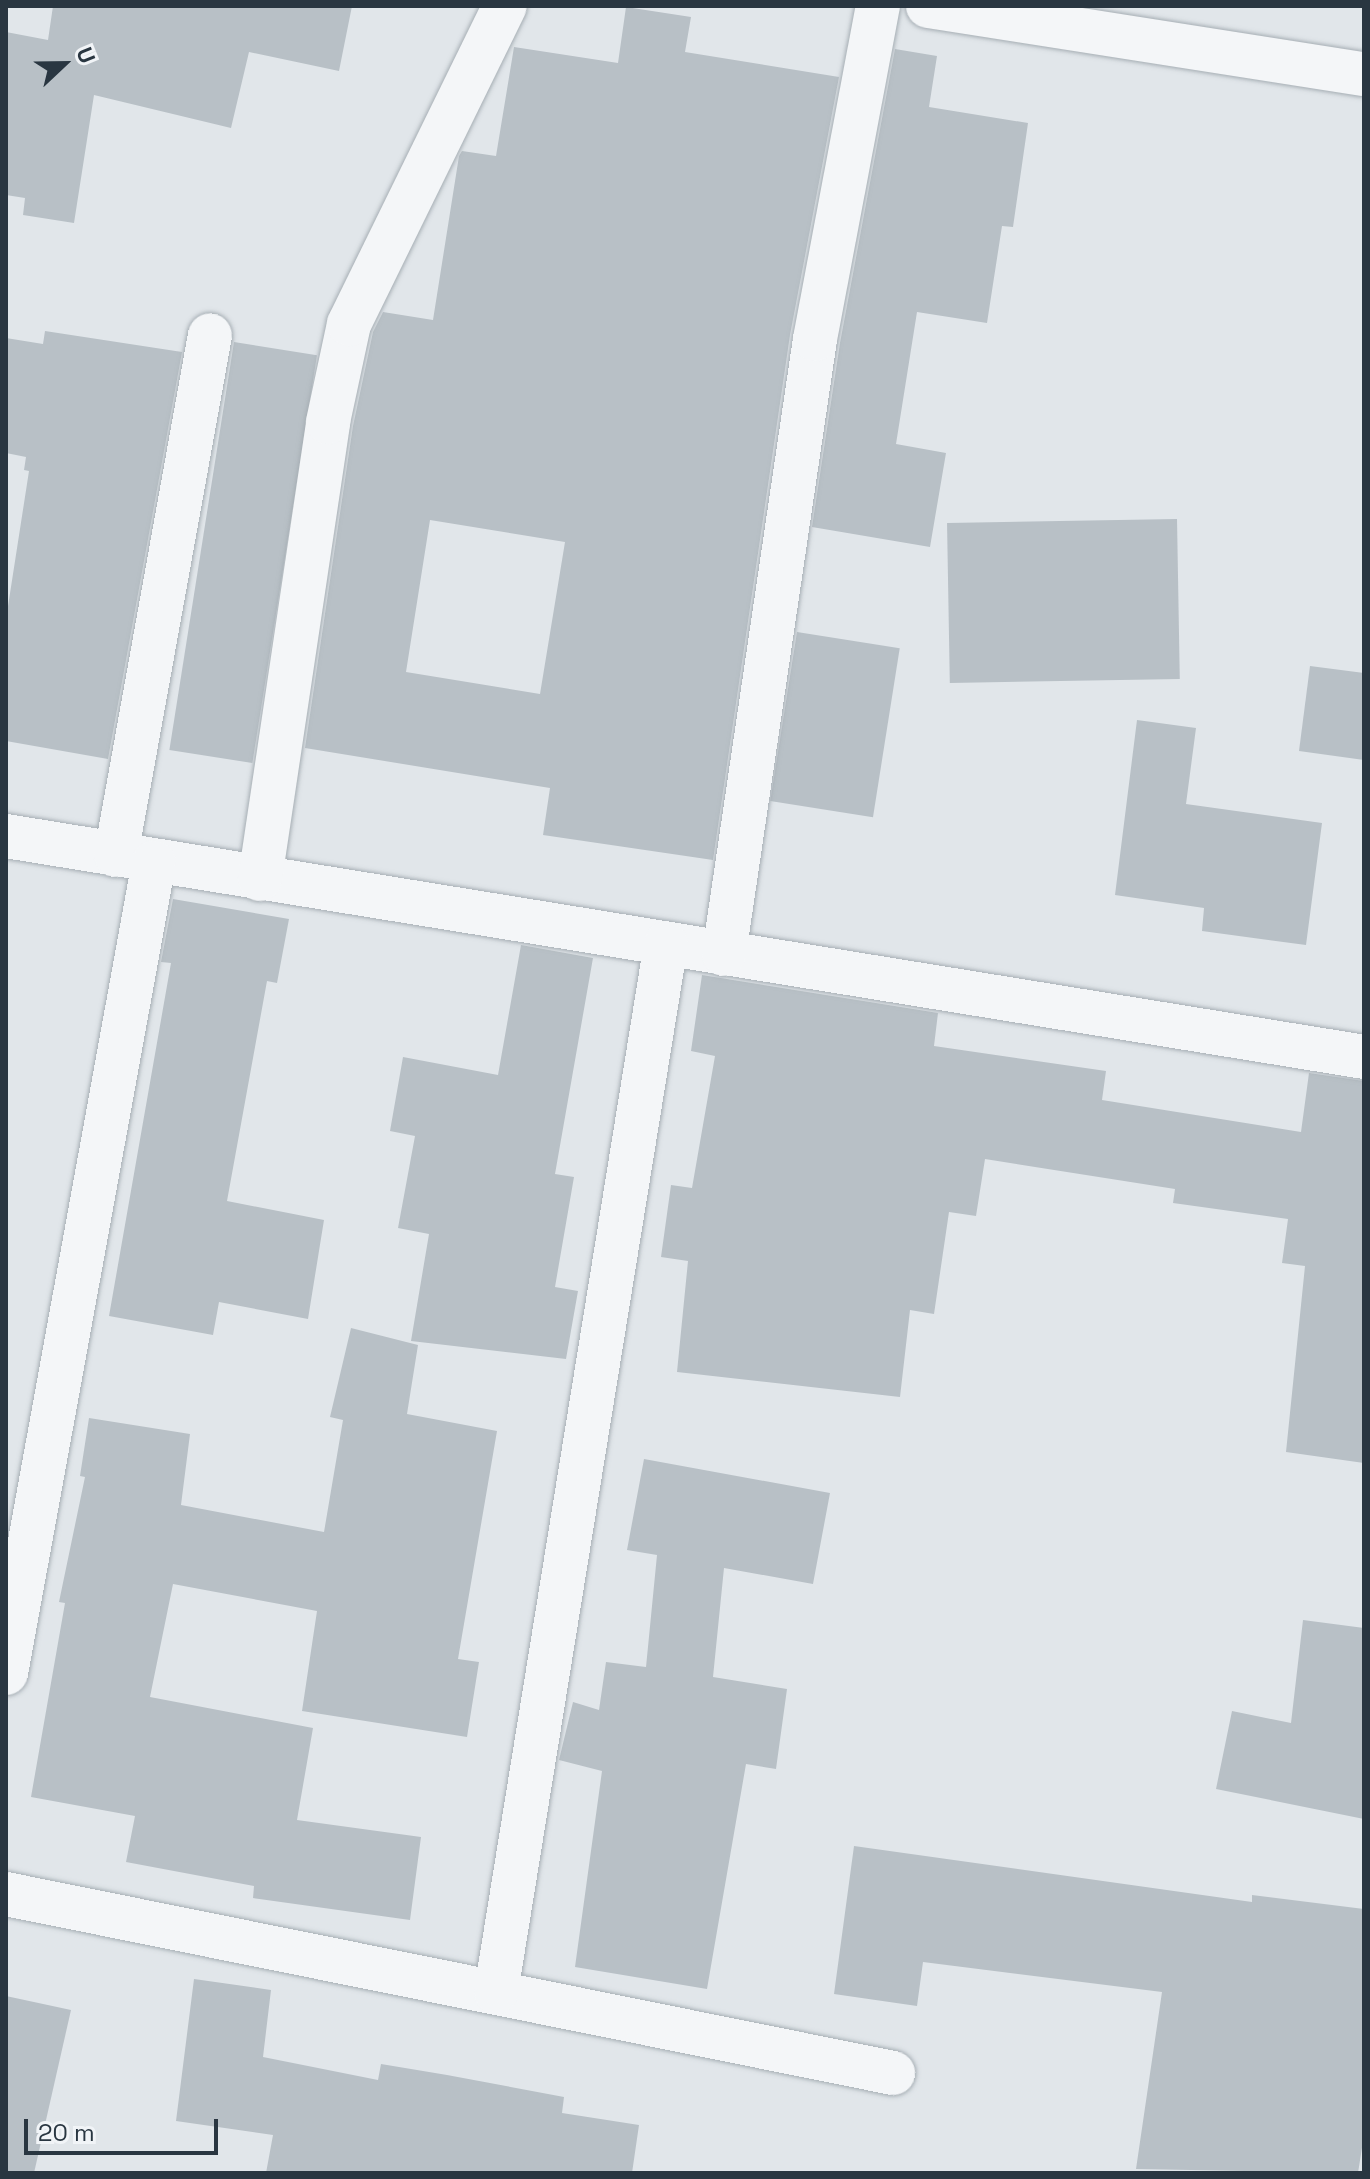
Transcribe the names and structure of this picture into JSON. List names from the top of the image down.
{
  "scale_bar": "20 m",
  "north": "right"
}
